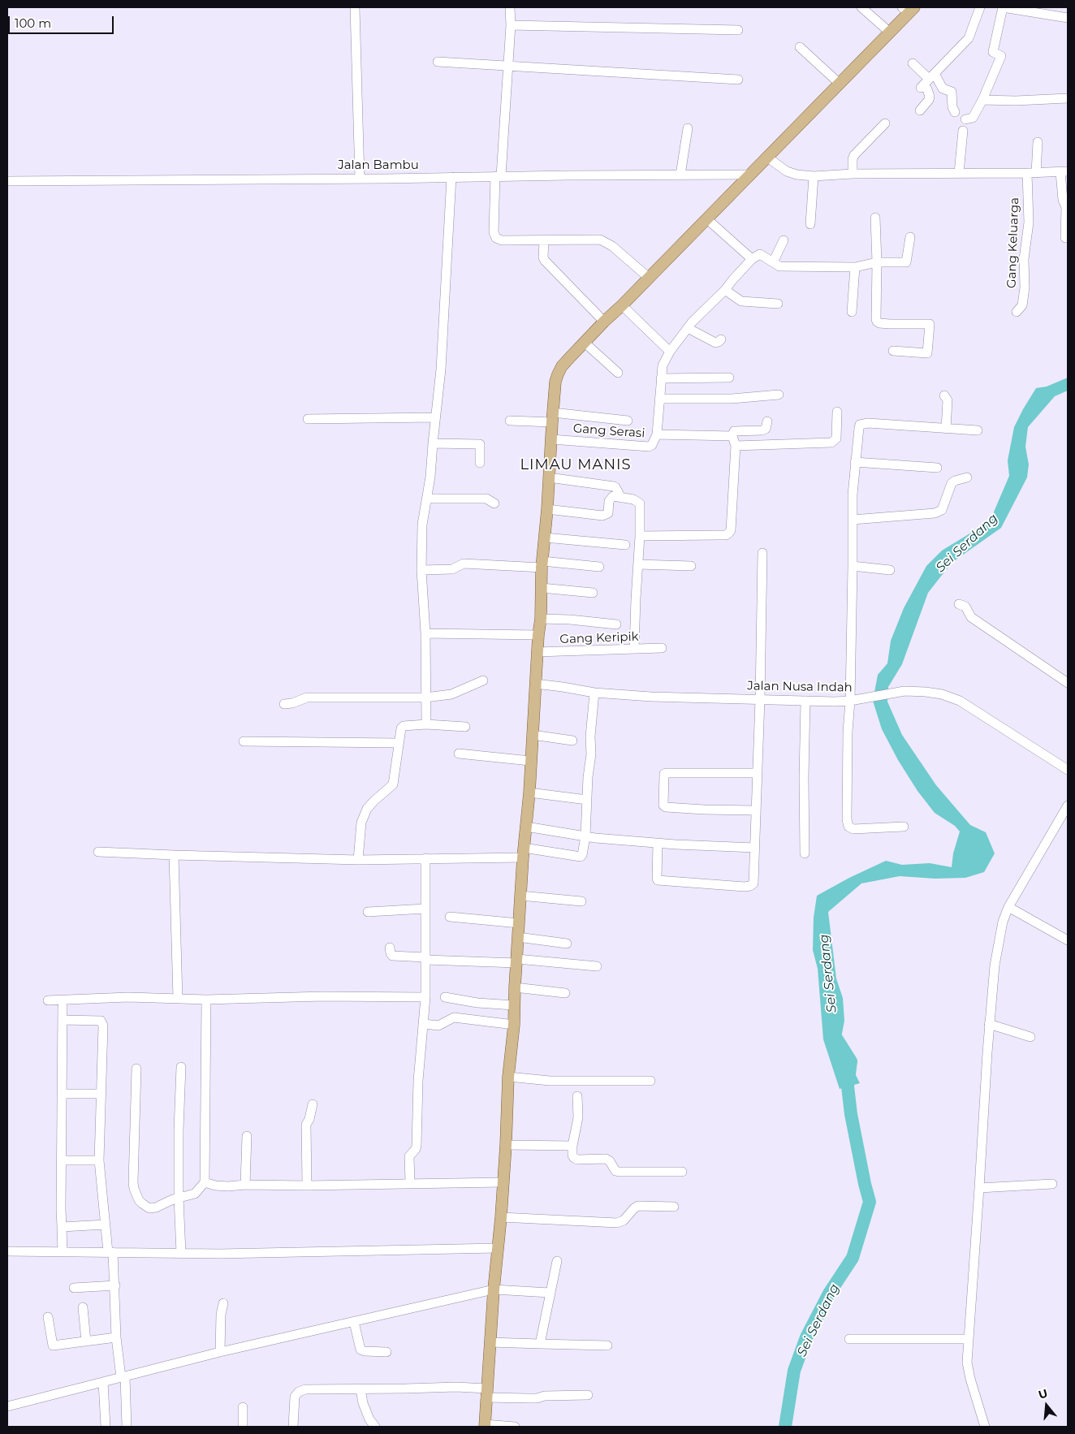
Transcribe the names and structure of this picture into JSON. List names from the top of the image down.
{
  "streets": {
    "street": [
      "Jalan Bambu",
      "Gang Keluarga",
      "Gang Serasi",
      "Gang Keripik",
      "Jalan Nusa Indah"
    ]
  },
  "districts": ["LIMAU MANIS"],
  "water": ["Sei Serdang"],
  "scale_bar": "100 m",
  "north": "top"
}
